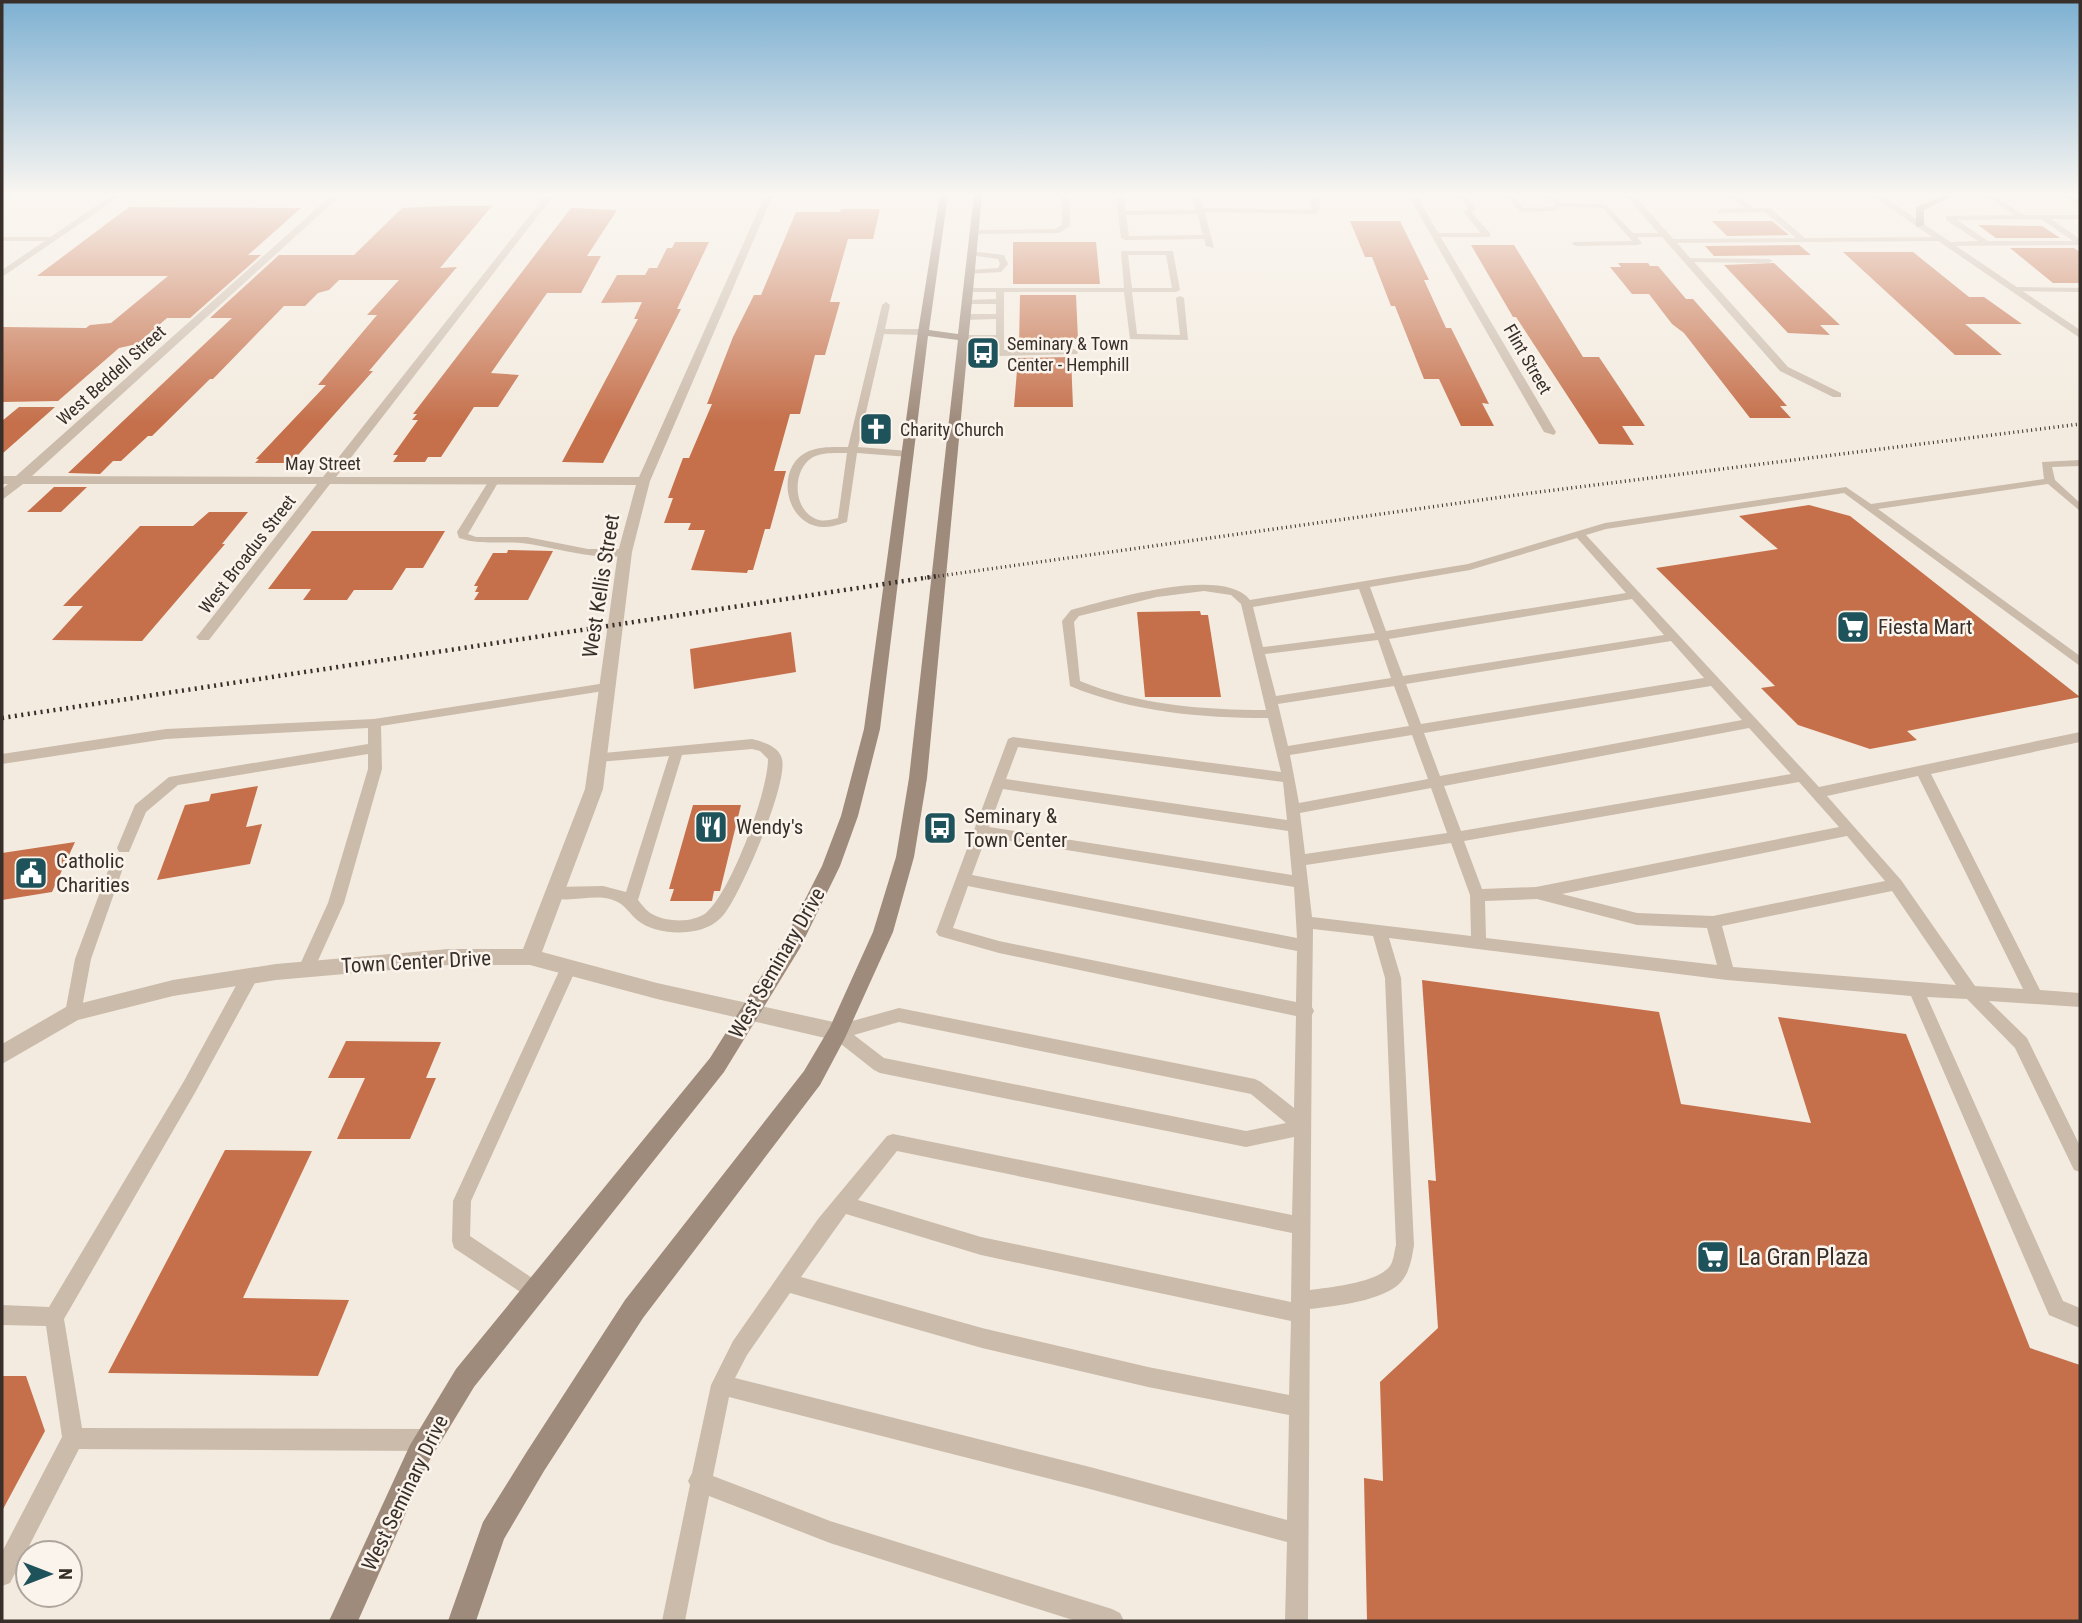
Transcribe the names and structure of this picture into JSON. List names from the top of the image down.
{
  "streets": {
    "main road": ["West Seminary Drive"],
    "street": [
      "Flint Street",
      "West Beddell Street",
      "May Street",
      "West Broadus Street",
      "West Kellis Street",
      "Town Center Drive"
    ]
  },
  "crossings": [
    ["West Beddell Street", "May Street"],
    ["May Street", "West Broadus Street"],
    ["May Street", "West Kellis Street"],
    ["West Kellis Street", "Town Center Drive"],
    ["Town Center Drive", "West Seminary Drive"]
  ],
  "places": {
    "bus stop": ["Seminary & Town Center - Hemphill", "Seminary & Town Center"],
    "church": ["Charity Church"],
    "supermarket": ["Fiesta Mart", "La Gran Plaza"],
    "restaurant": ["Wendy's"],
    "public building": ["Catholic Charities"]
  },
  "north": "right"
}
